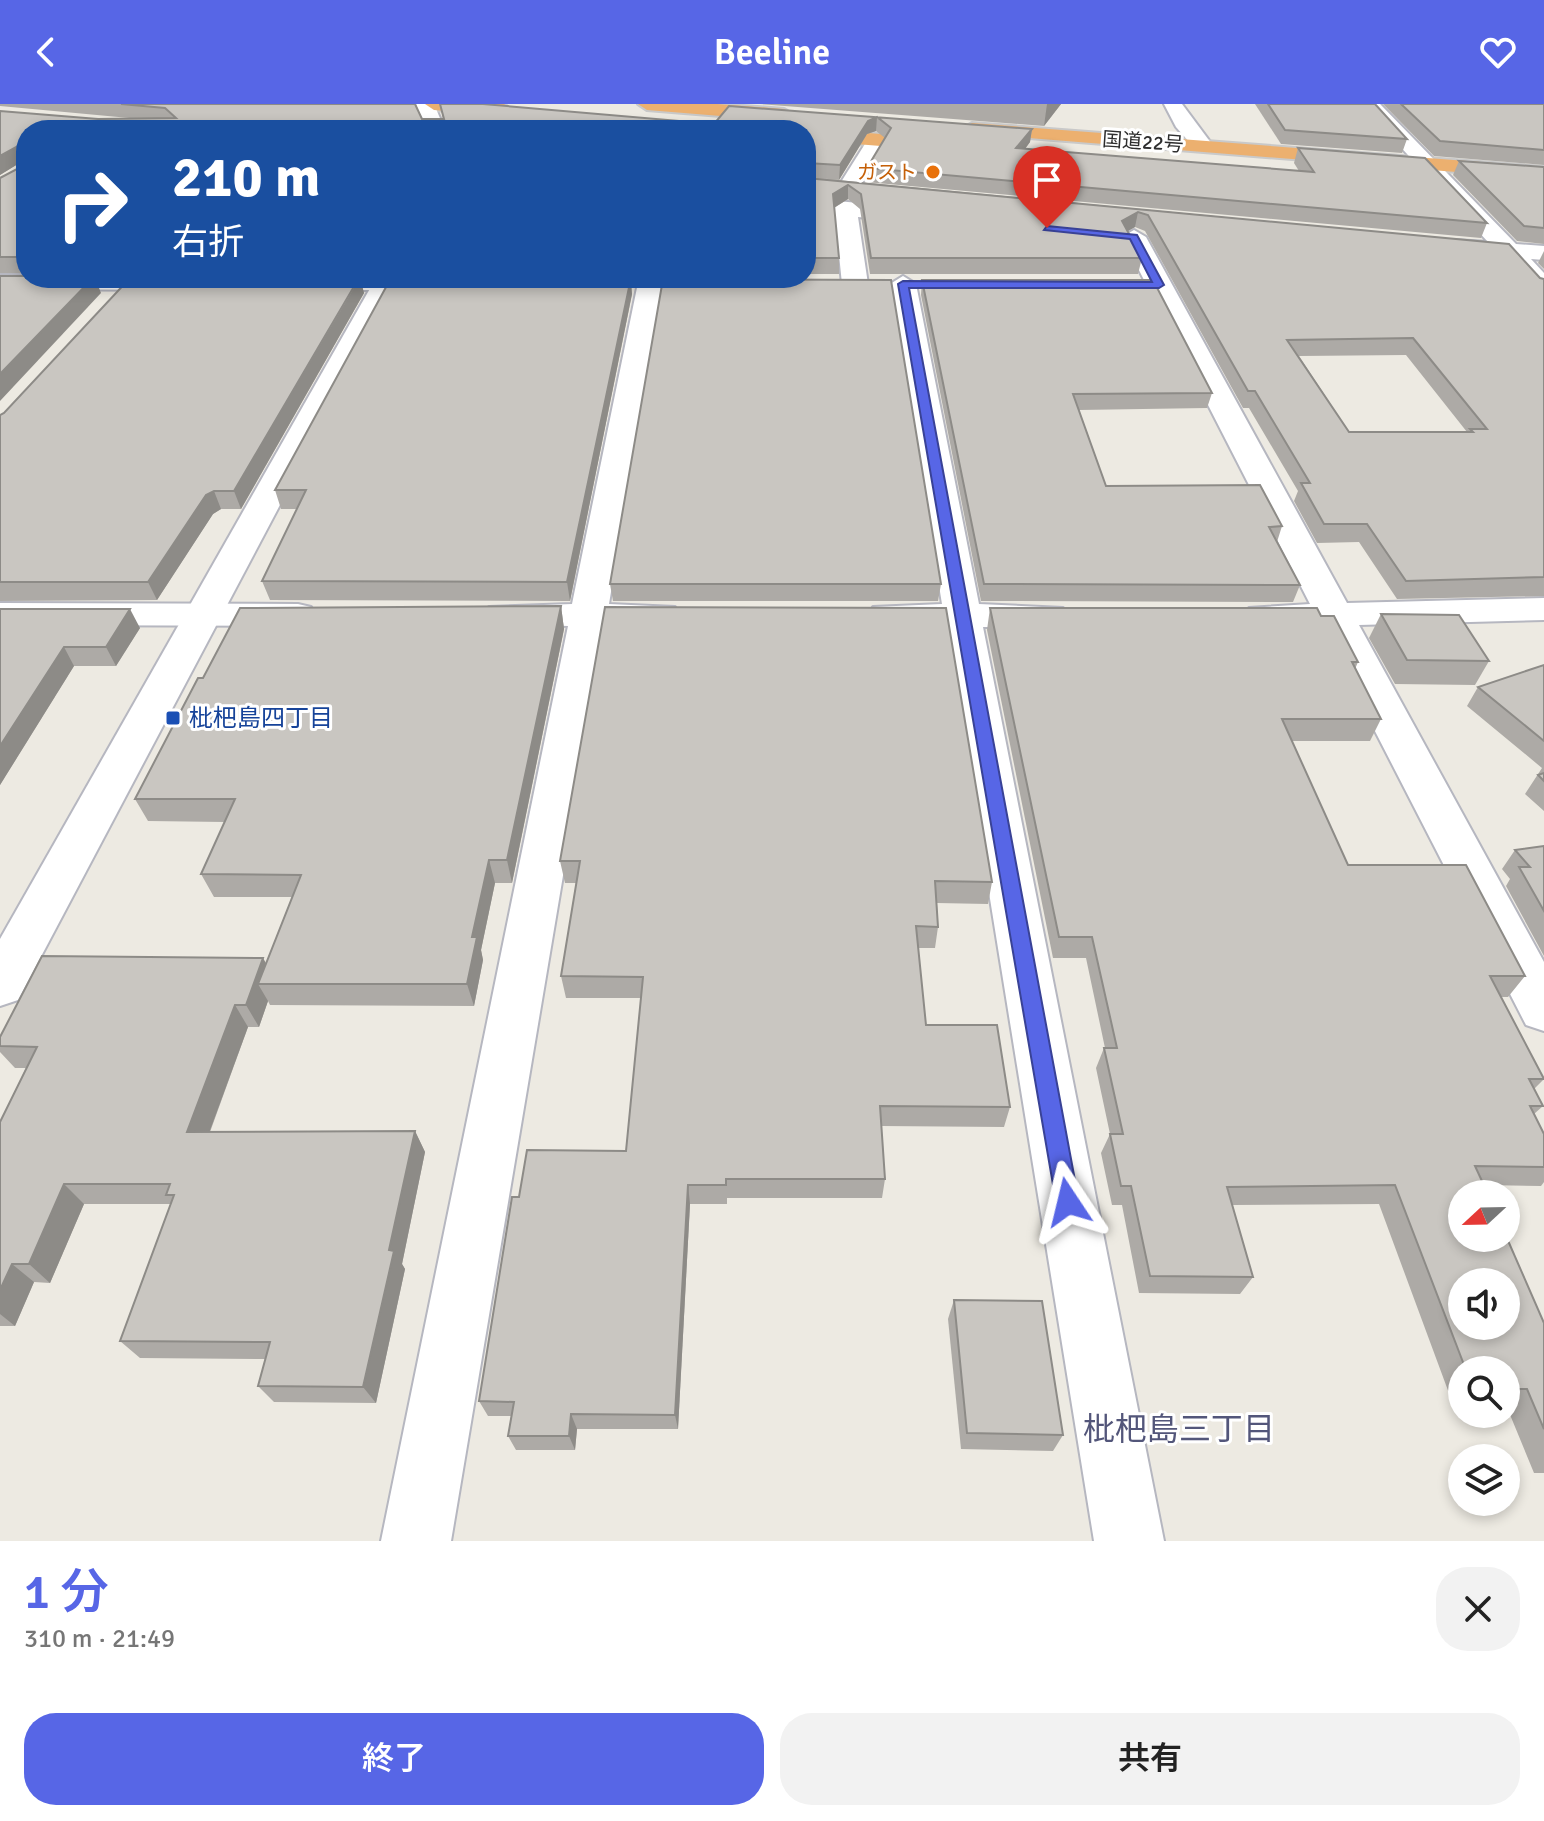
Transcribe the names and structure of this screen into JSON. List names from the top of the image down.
{
  "streets": {
    "highway": ["国道22号"]
  },
  "districts": ["枇杷島三丁目"],
  "places": {
    "other": ["ガスト"],
    "transit": ["枇杷島四丁目"]
  },
  "north": "left",
  "page": {
    "header": "Beeline",
    "turn": ["210 m", "右折"],
    "heading": ["1 分", "310 m · 21:49"],
    "buttons": ["終了", "共有"]
  }
}
